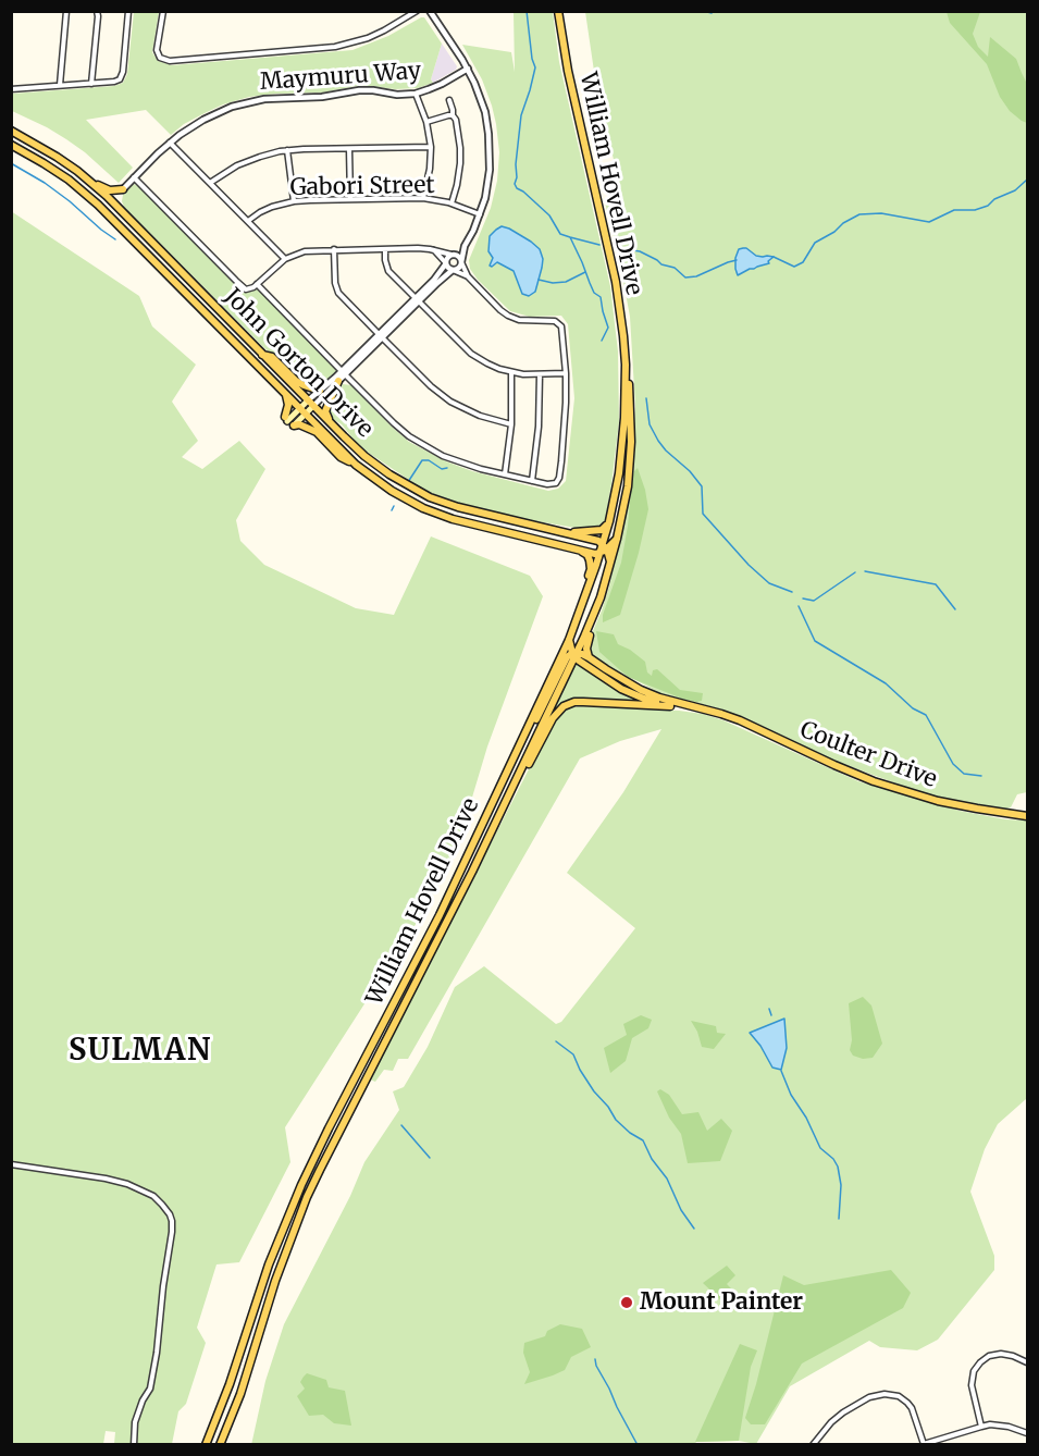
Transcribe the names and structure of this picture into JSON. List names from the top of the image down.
{
  "streets": {
    "main road": ["William Hovell Drive", "John Gorton Drive", "Coulter Drive"],
    "street": ["Maymuru Way", "Gabori Street"]
  },
  "crossings": [
    ["William Hovell Drive", "John Gorton Drive"],
    ["William Hovell Drive", "Coulter Drive"]
  ],
  "districts": ["SULMAN"],
  "places": ["Mount Painter"]
}
